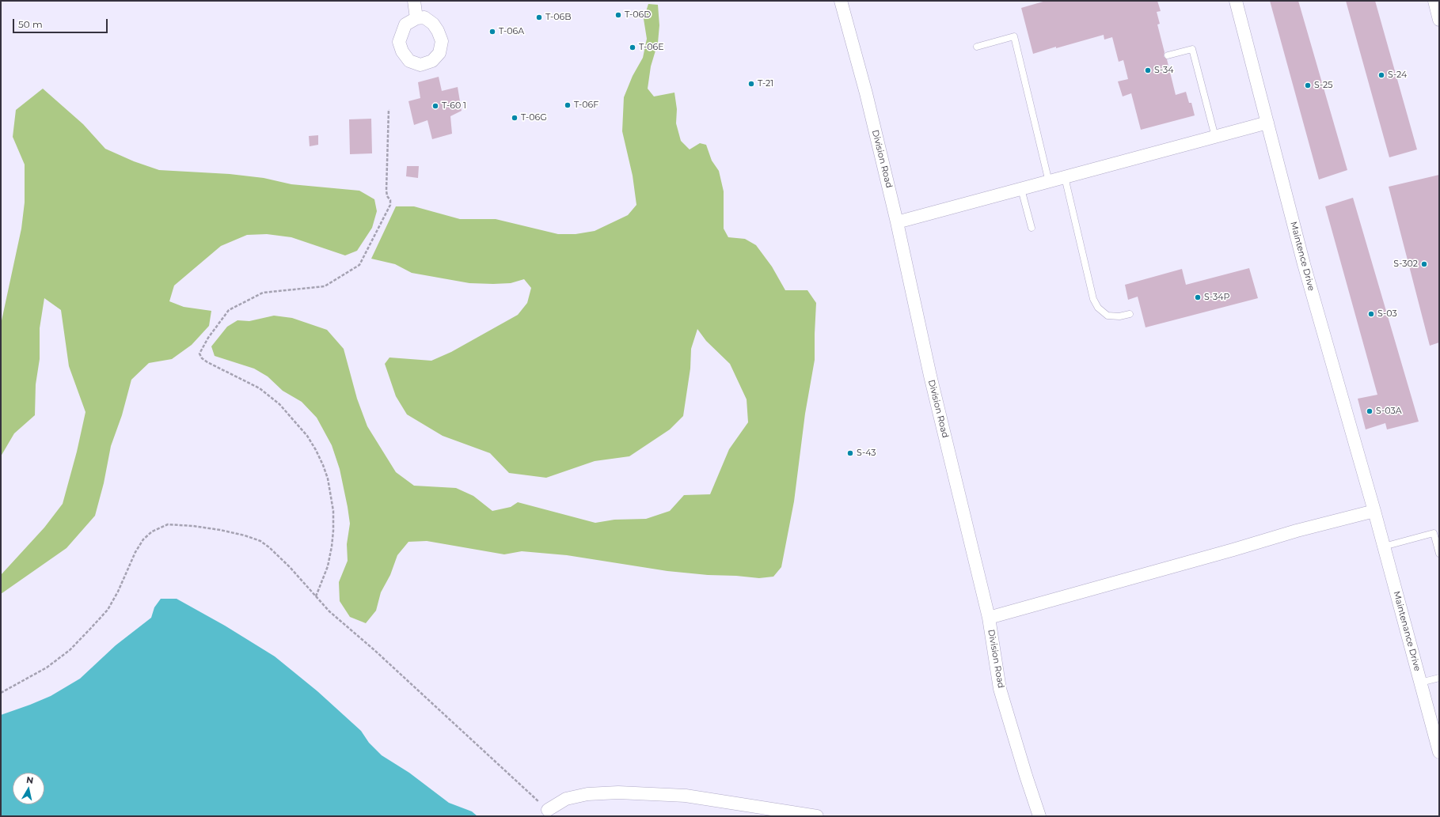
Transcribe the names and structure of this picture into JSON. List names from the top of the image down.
{
  "streets": {
    "street": ["Division Road", "Maintence Drive", "Maintenance Drive"]
  },
  "crossings": [
    ["Maintence Drive", "Maintenance Drive"]
  ],
  "places": [
    "T-06D",
    "T-06B",
    "T-06A",
    "T-06E",
    "S-34",
    "S-24",
    "T-21",
    "S-25",
    "T-06F",
    "T-60 1",
    "T-06G",
    "S-302",
    "S-34P",
    "S-03",
    "S-03A",
    "S-43"
  ],
  "scale_bar": "50 m",
  "north": "top"
}
